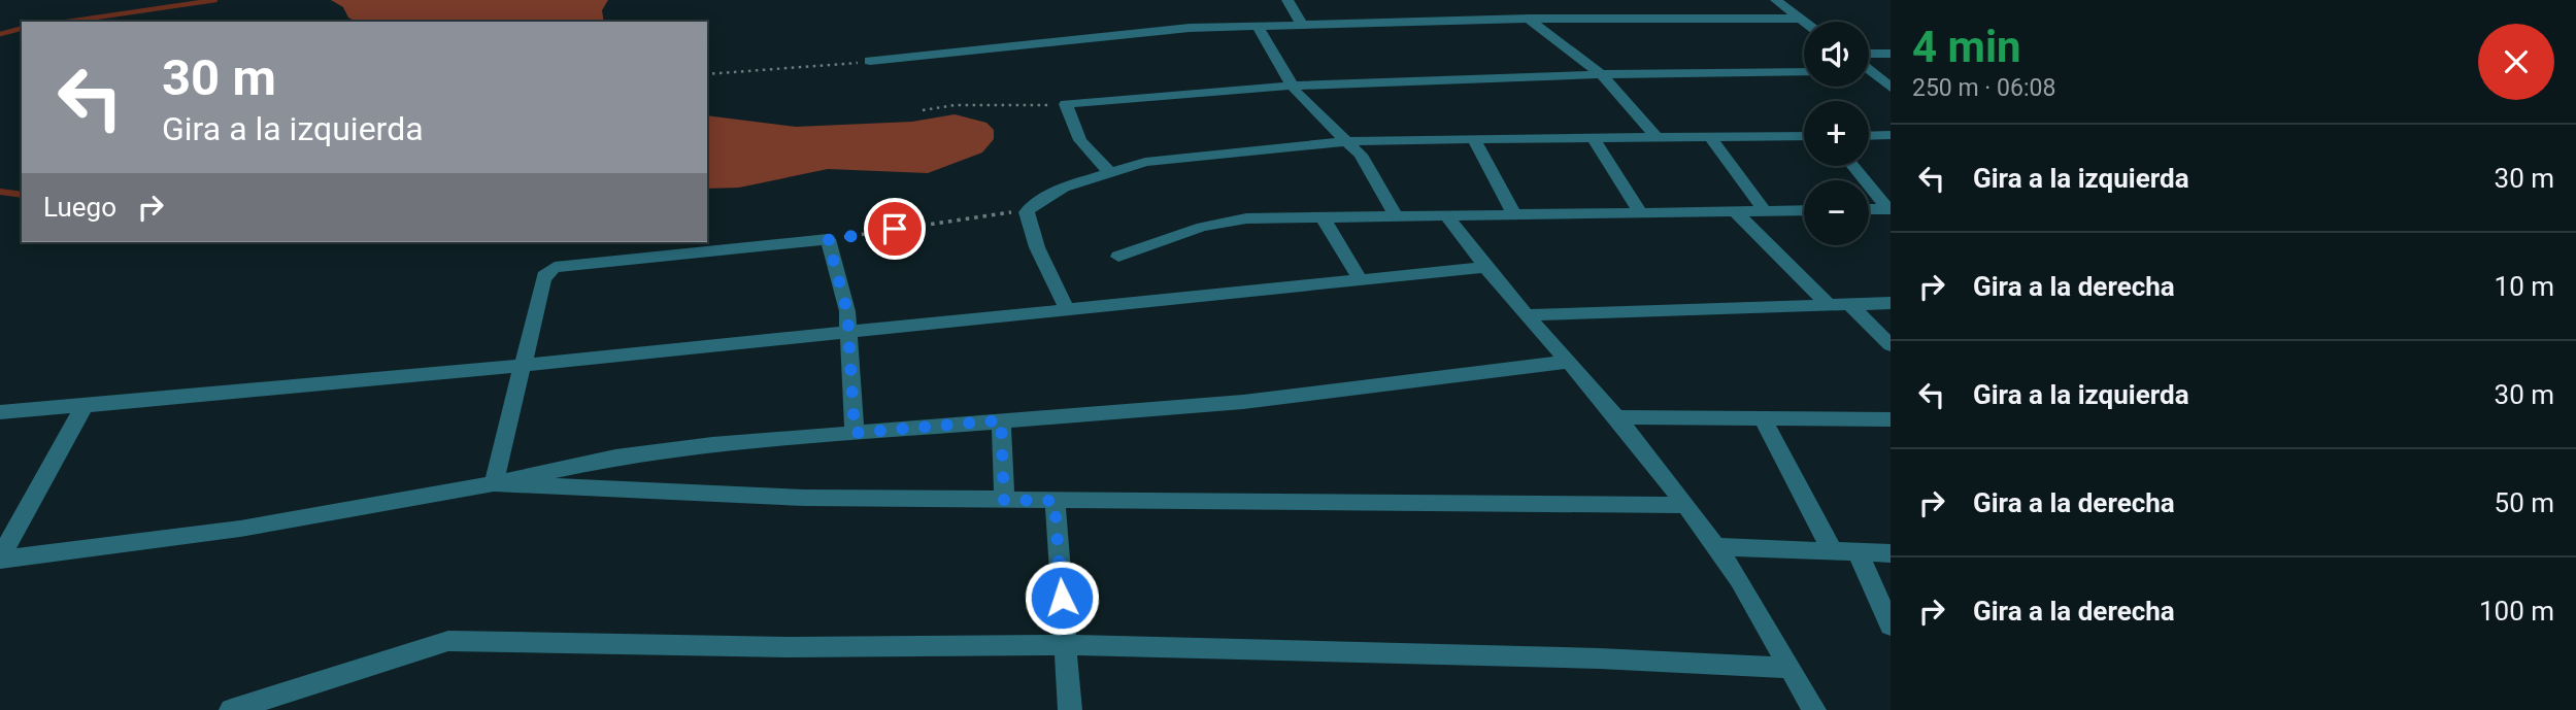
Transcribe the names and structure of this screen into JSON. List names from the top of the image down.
{
  "page": {
    "heading": ["4 min", "250 m · 06:08"],
    "map_buttons": ["+", "−"],
    "turn": ["30 m", "Gira a la izquierda"],
    "list": [
      {
        "name": "Gira a la izquierda",
        "value": "30 m"
      },
      {
        "name": "Gira a la derecha",
        "value": "10 m"
      },
      {
        "name": "Gira a la izquierda",
        "value": "30 m"
      },
      {
        "name": "Gira a la derecha",
        "value": "50 m"
      },
      {
        "name": "Gira a la derecha",
        "value": "100 m"
      }
    ],
    "then": "Luego"
  }
}
